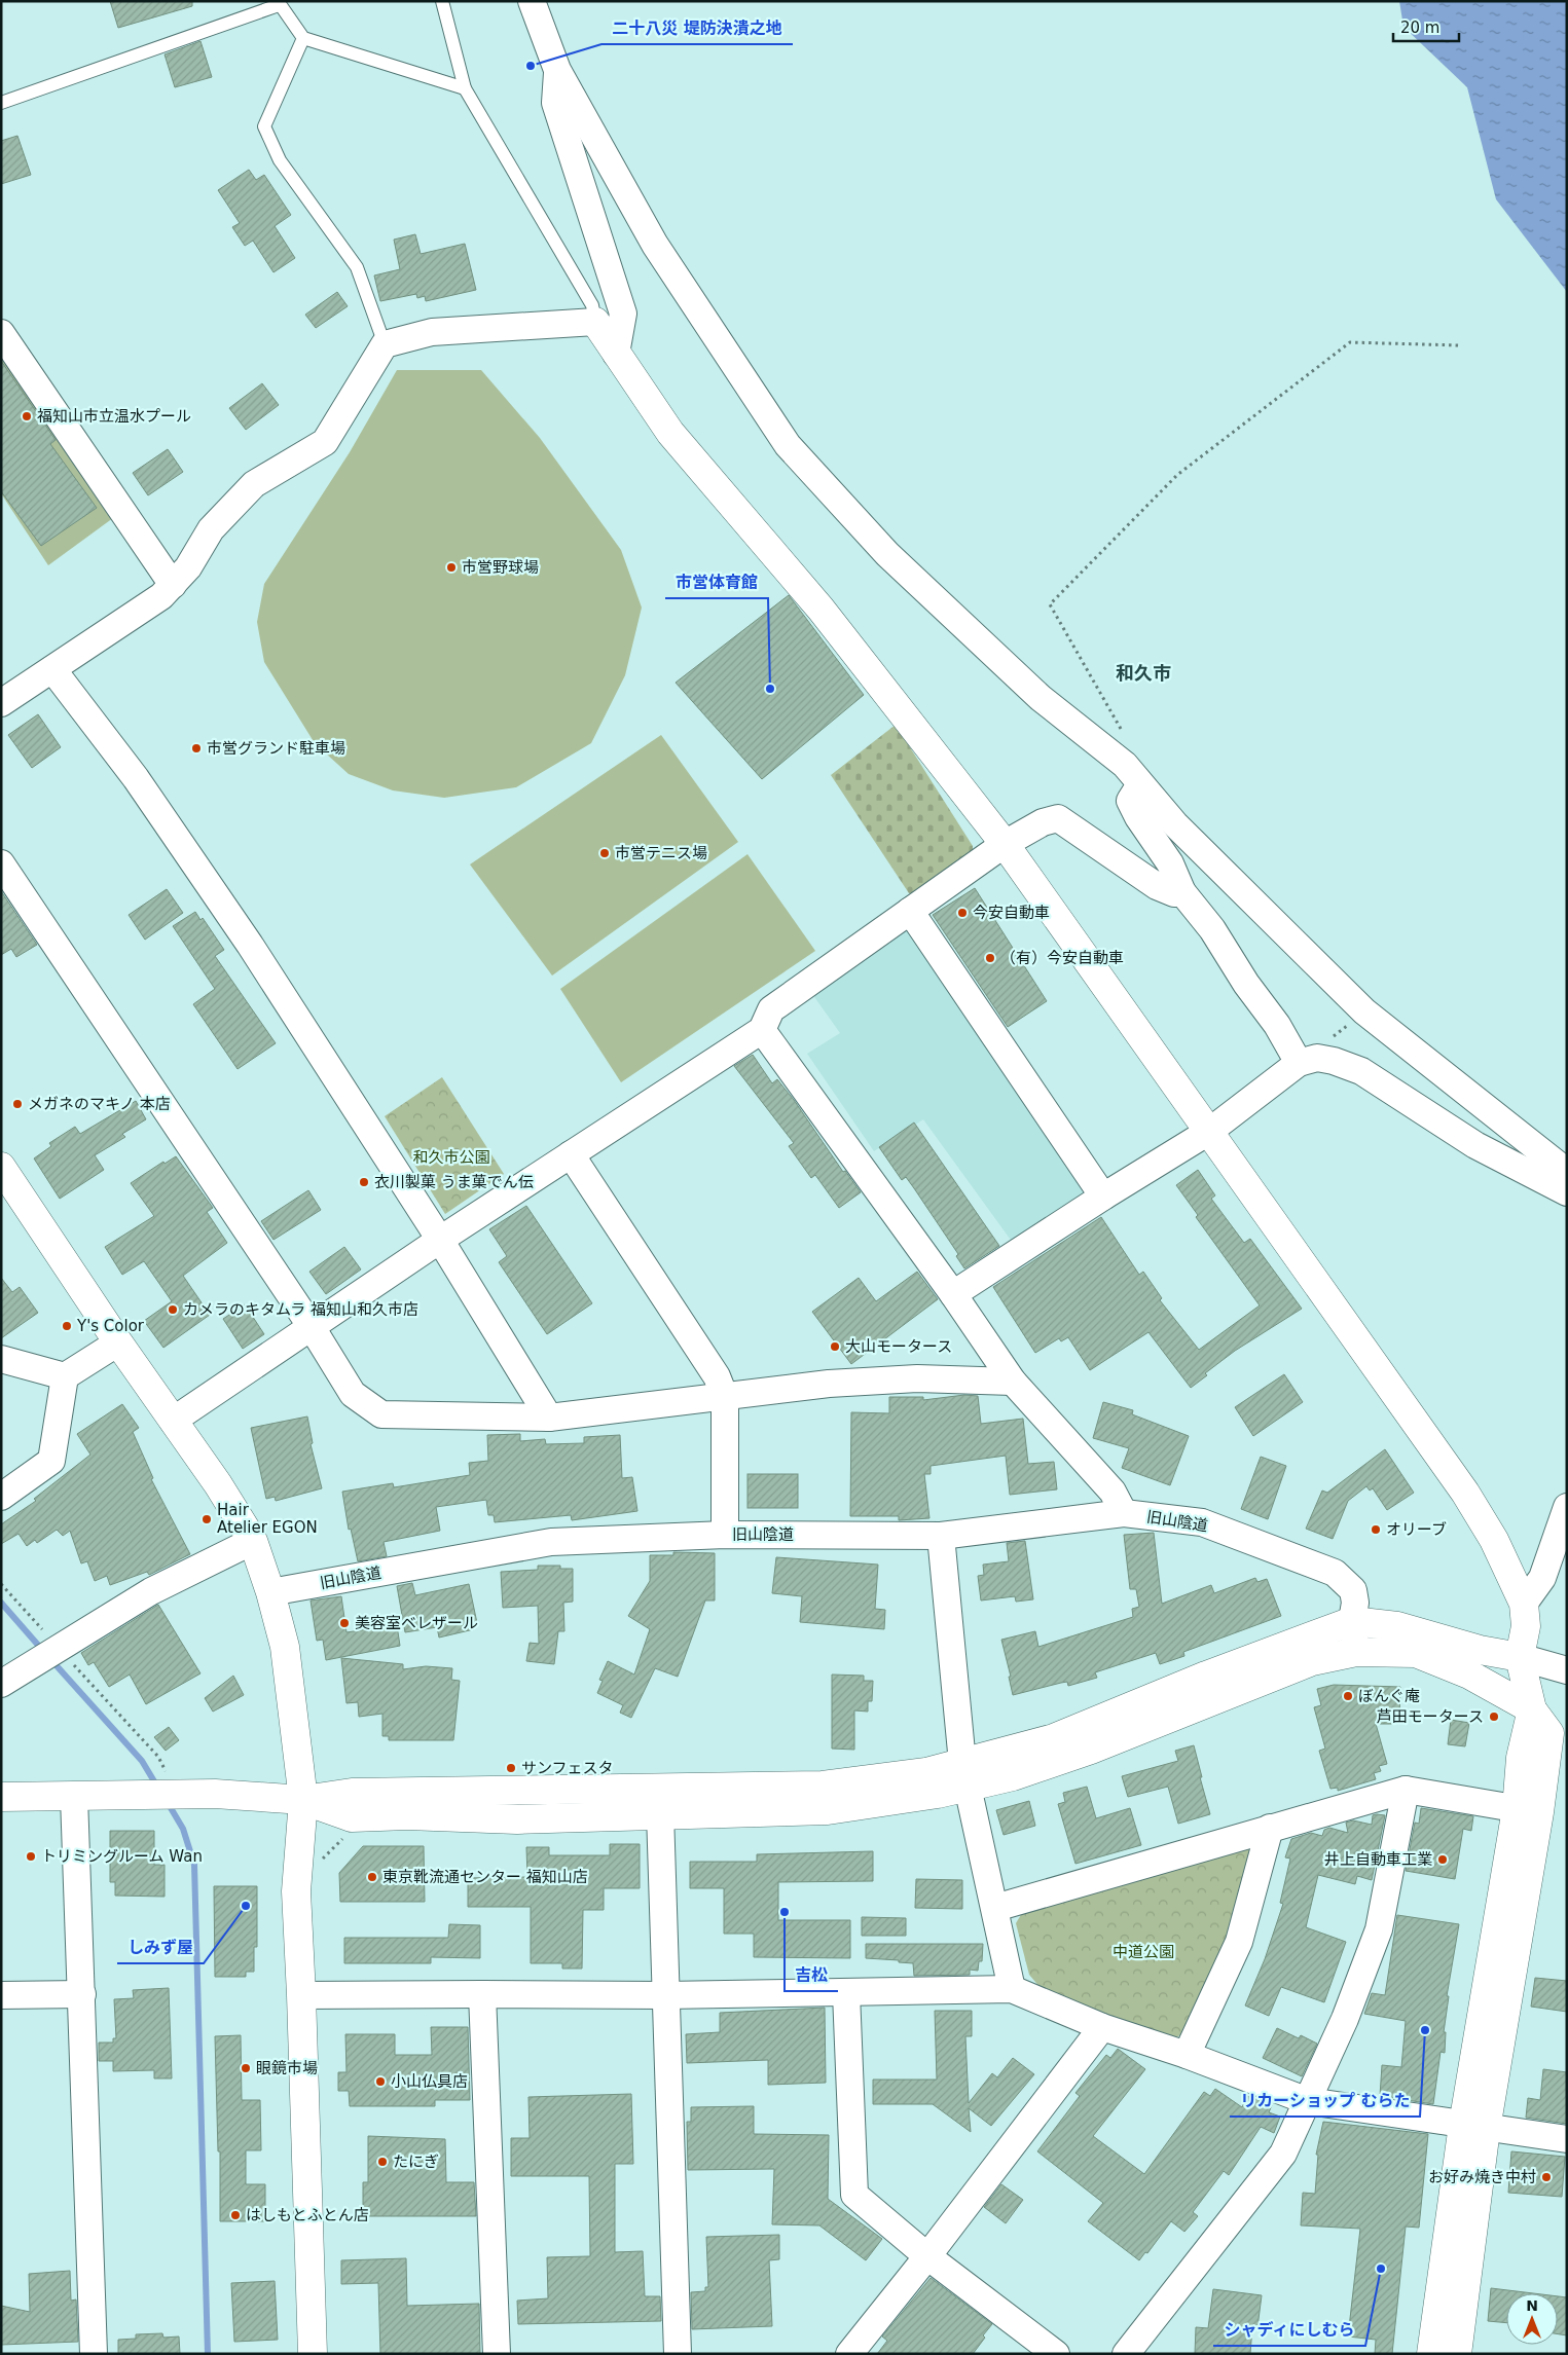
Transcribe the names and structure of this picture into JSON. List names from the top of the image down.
{
  "streets": {
    "street": ["旧山陰道"]
  },
  "districts": ["和久市"],
  "parks": ["和久市公園", "中道公園"],
  "places": [
    "二十八災 堤防決潰之地",
    "福知山市立温水プール",
    "市営野球場",
    "市営体育館",
    "市営グランド駐車場",
    "市営テニス場",
    "今安自動車",
    "（有）今安自動車",
    "メガネのマキノ 本店",
    "衣川製菓 うま菓でん伝",
    "カメラのキタムラ 福知山和久市店",
    "Y's Color",
    "大山モータース",
    "Hair Atelier EGON",
    "オリーブ",
    "美容室ベレザール",
    "ぼんぐ庵",
    "芦田モータース",
    "サンフェスタ",
    "トリミングルーム Wan",
    "井上自動車工業",
    "東京靴流通センター 福知山店",
    "しみず屋",
    "吉松",
    "リカーショップ むらた",
    "眼鏡市場",
    "小山仏具店",
    "たにぎ",
    "お好み焼き中村",
    "はしもとふとん店",
    "シャディにしむら"
  ],
  "scale_bar": "20 m",
  "north": "top"
}
